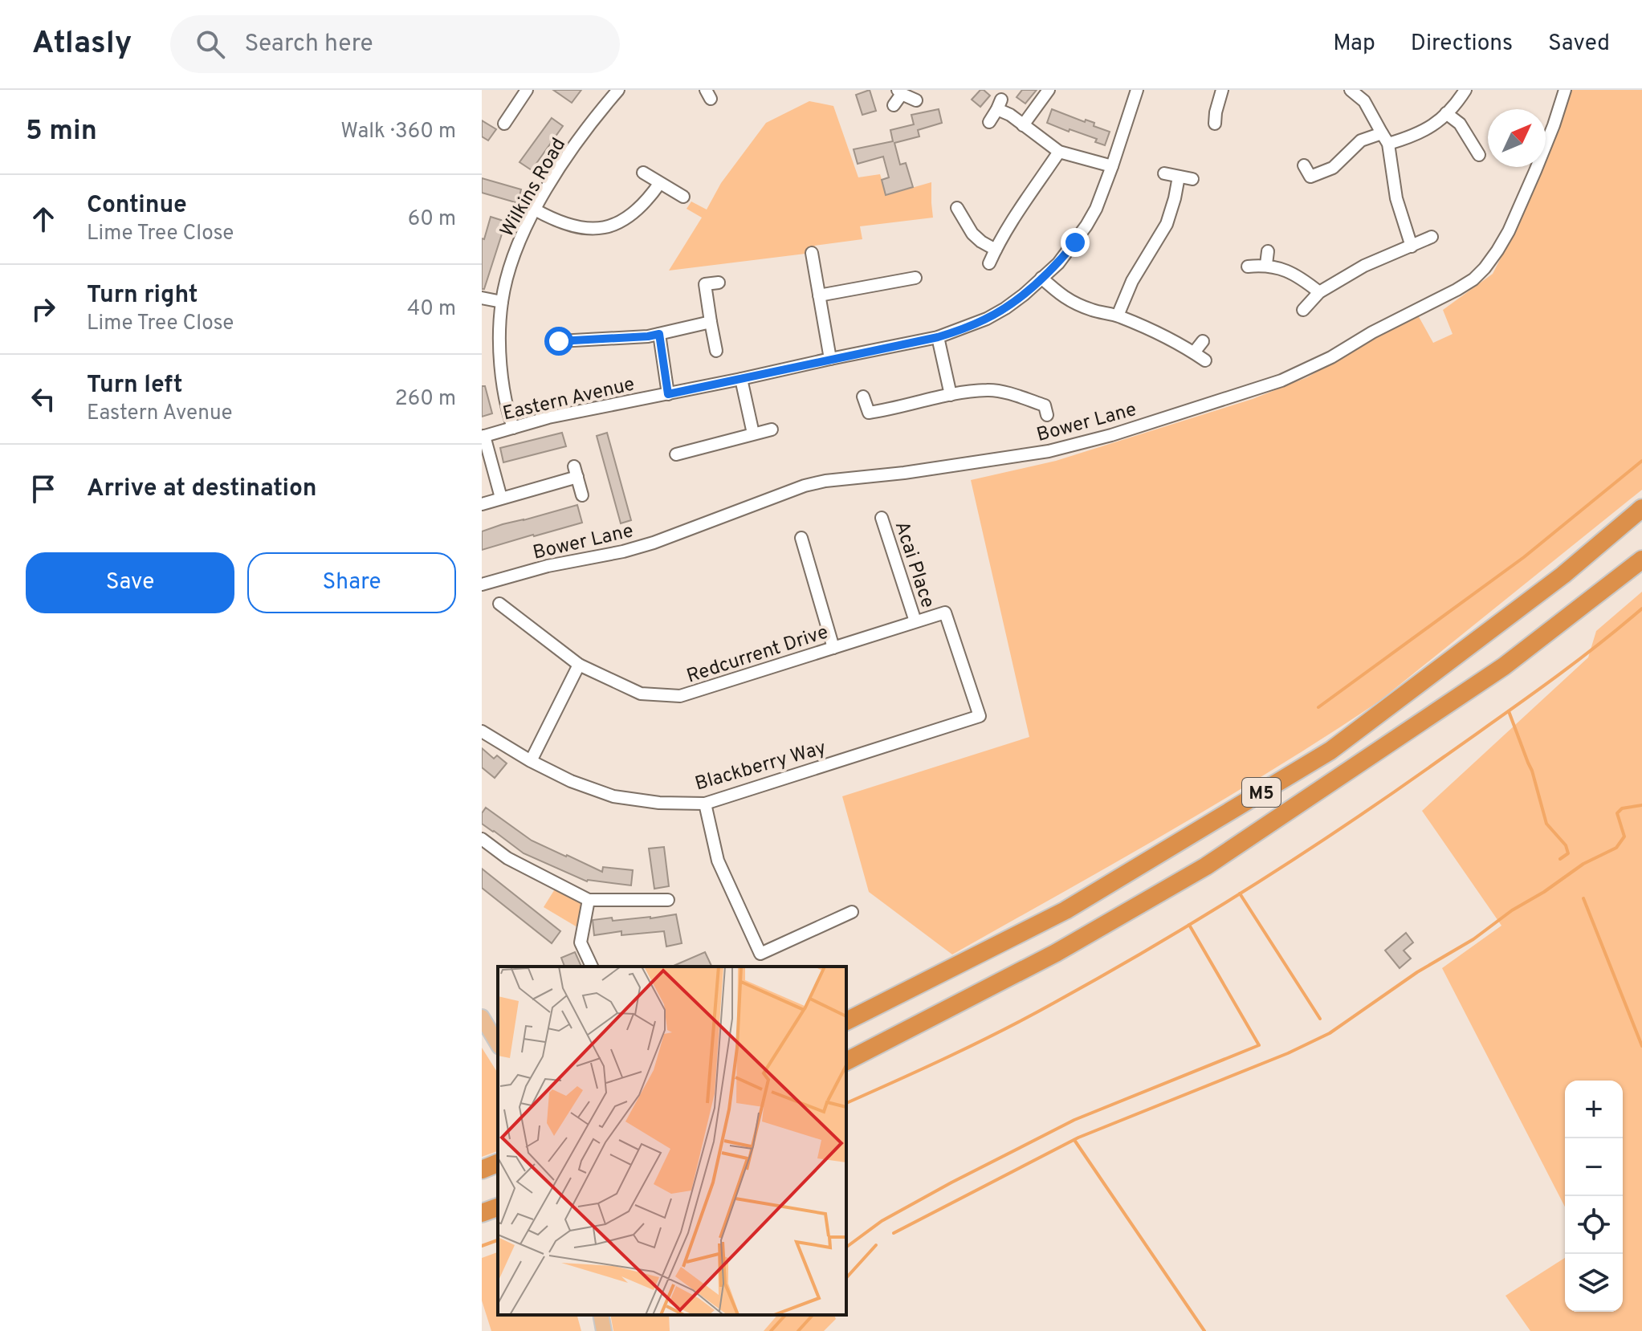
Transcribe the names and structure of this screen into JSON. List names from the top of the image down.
{
  "streets": {
    "highway": ["M5"],
    "street": [
      "Wilkins Road",
      "Eastern Avenue",
      "Bower Lane",
      "Acai Place",
      "Redcurrent Drive",
      "Blackberry Way"
    ]
  },
  "crossings": [
    ["Wilkins Road", "Eastern Avenue"],
    ["Acai Place", "Redcurrent Drive"],
    ["Redcurrent Drive", "Blackberry Way"]
  ],
  "north": "top right",
  "page": {
    "header": "Atlasly",
    "search": "Search here",
    "nav": ["Map", "Directions", "Saved"],
    "heading": ["5 min", "Walk · 360 m"],
    "list": [
      ["Continue", "Lime Tree Close", "60 m"],
      ["Turn right", "Lime Tree Close", "40 m"],
      ["Turn left", "Eastern Avenue", "260 m"],
      "Arrive at destination"
    ],
    "buttons": ["Save", "Share"],
    "map_buttons": ["+", "−"]
  }
}
